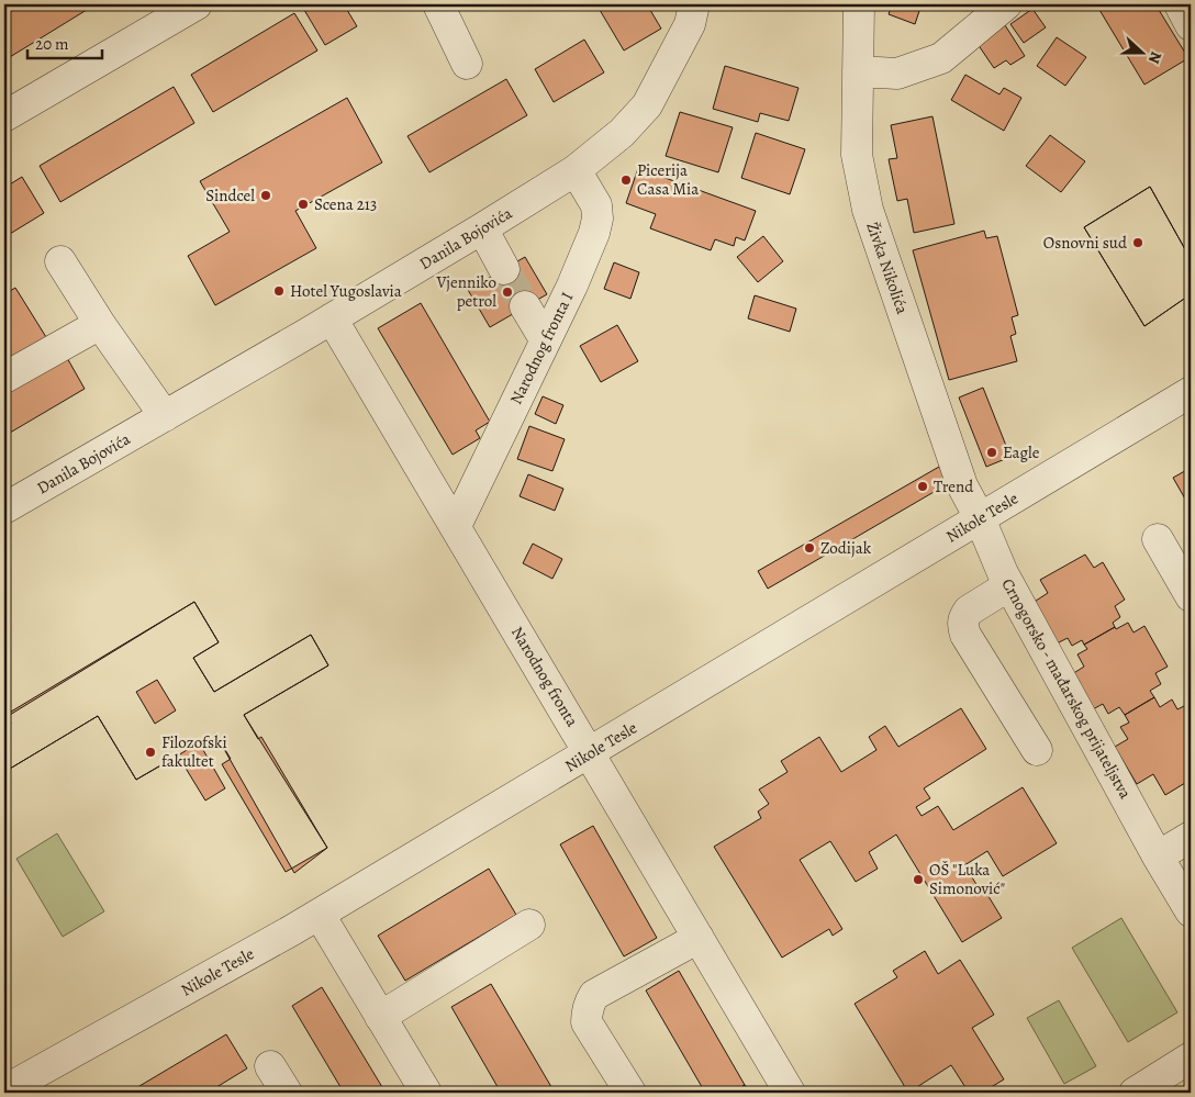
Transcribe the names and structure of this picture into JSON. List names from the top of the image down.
{
  "streets": {
    "street": [
      "Danila Bojovića",
      "Živka Nikolića",
      "Narodnog fronta I",
      "Nikole Tesle",
      "Narodnog fronta",
      "Crnogorsko - mađarskog prijateljstva"
    ]
  },
  "crossings": [
    ["Danila Bojovića", "Narodnog fronta I"],
    ["Danila Bojovića", "Narodnog fronta"],
    ["Živka Nikolića", "Nikole Tesle"],
    ["Živka Nikolića", "Crnogorsko - mađarskog prijateljstva"],
    ["Narodnog fronta I", "Narodnog fronta"],
    ["Nikole Tesle", "Narodnog fronta"],
    ["Nikole Tesle", "Crnogorsko - mađarskog prijateljstva"]
  ],
  "places": [
    "Picerija Casa Mia",
    "Sindcel",
    "Scena 213",
    "Osnovni sud",
    "Hotel Yugoslavia",
    "Vjenniko petrol",
    "Eagle",
    "Trend",
    "Zodijak",
    "Filozofski fakultet",
    "OŠ \"Luka Simonović\""
  ],
  "scale_bar": "20 m",
  "north": "right"
}
